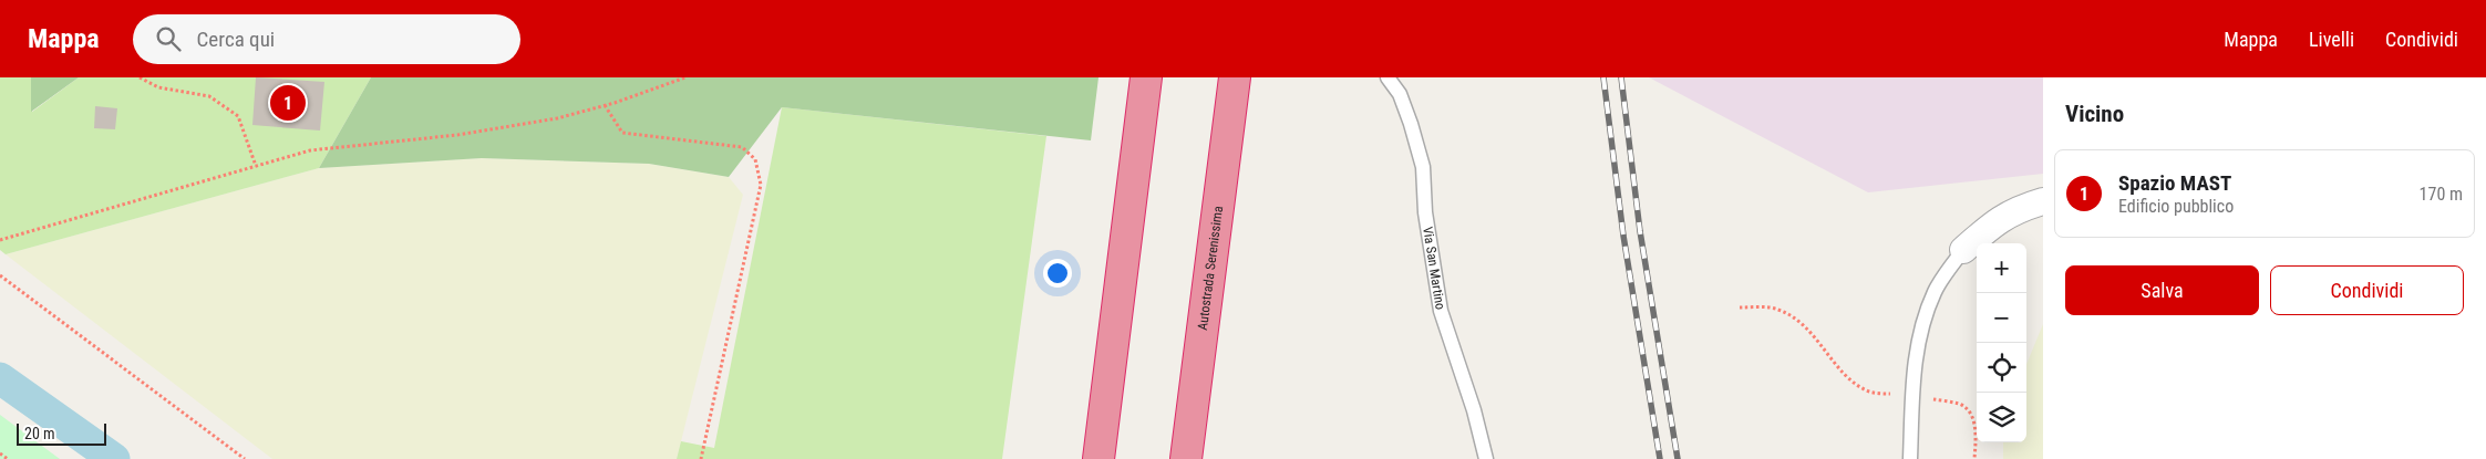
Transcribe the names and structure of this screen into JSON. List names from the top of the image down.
{
  "streets": {
    "highway": ["Autostrada Serenissima"],
    "lane": ["Via San Martino"]
  },
  "scale_bar": "20 m",
  "page": {
    "header": "Mappa",
    "search": "Cerca qui",
    "nav": ["Mappa", "Livelli", "Condividi"],
    "heading": "Vicino",
    "pins": "1",
    "list": [
      {
        "mark": "1",
        "name": "Spazio MAST",
        "note": "Edificio pubblico",
        "value": "170 m"
      }
    ],
    "map_buttons": ["+", "−"],
    "buttons": ["Salva", "Condividi"],
    "scale": "20 m"
  }
}
